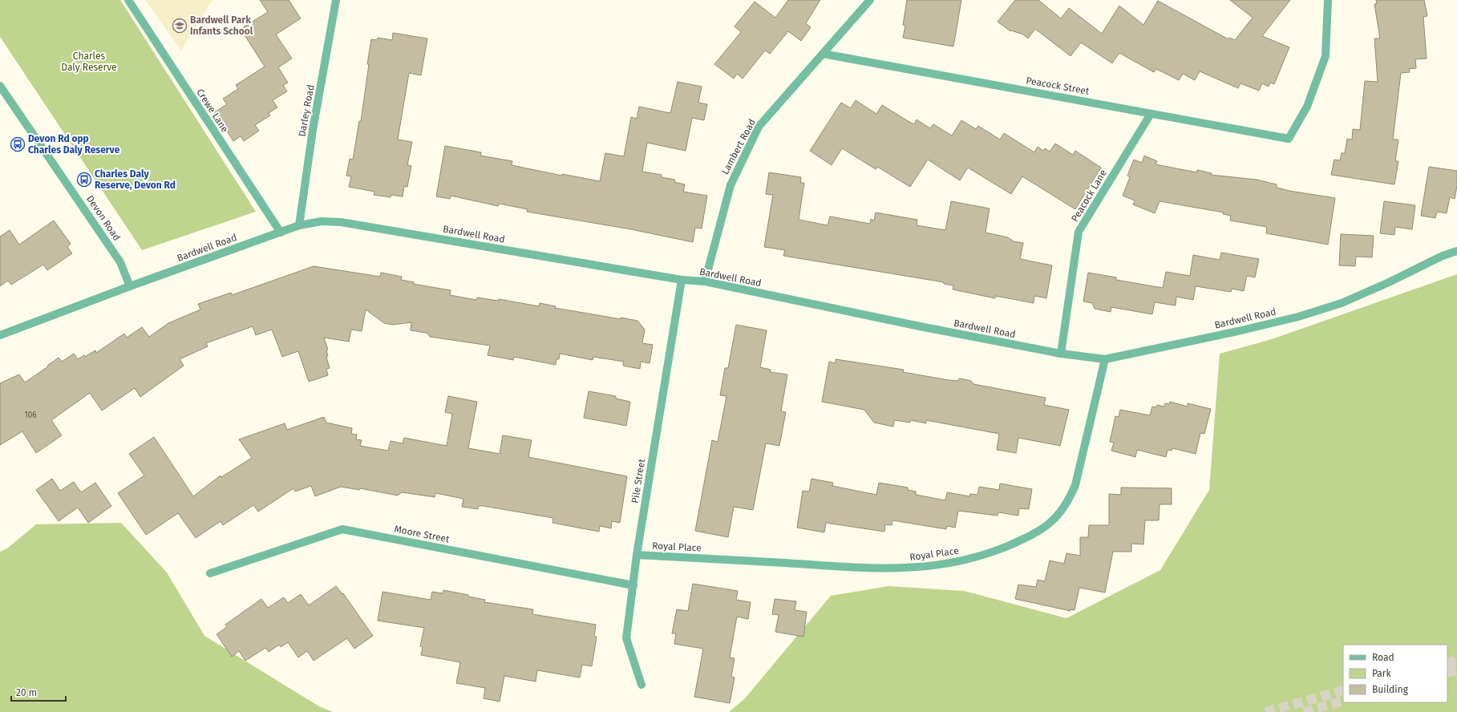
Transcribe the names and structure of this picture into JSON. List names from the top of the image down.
{
  "streets": {
    "street": [
      "Peacock Street",
      "Crewe Lane",
      "Darley Road",
      "Lambert Road",
      "Peacock Lane",
      "Devon Road",
      "Bardwell Road",
      "Pile Street",
      "Moore Street",
      "Royal Place"
    ]
  },
  "crossings": [
    ["Peacock Street", "Lambert Road"],
    ["Peacock Street", "Peacock Lane"],
    ["Crewe Lane", "Bardwell Road"],
    ["Darley Road", "Bardwell Road"],
    ["Lambert Road", "Bardwell Road"],
    ["Peacock Lane", "Bardwell Road"],
    ["Devon Road", "Bardwell Road"],
    ["Bardwell Road", "Pile Street"],
    ["Bardwell Road", "Royal Place"],
    ["Pile Street", "Moore Street"],
    ["Pile Street", "Royal Place"]
  ],
  "parks": ["Charles Daly Reserve"],
  "places": {
    "school or university": ["Bardwell Park Infants School"],
    "bus stop": ["Devon Rd opp Charles Daly Reserve", "Charles Daly Reserve, Devon Rd"]
  },
  "house_numbers": ["106"],
  "legend": ["Road", "Park", "Building"],
  "scale_bar": "20 m"
}
